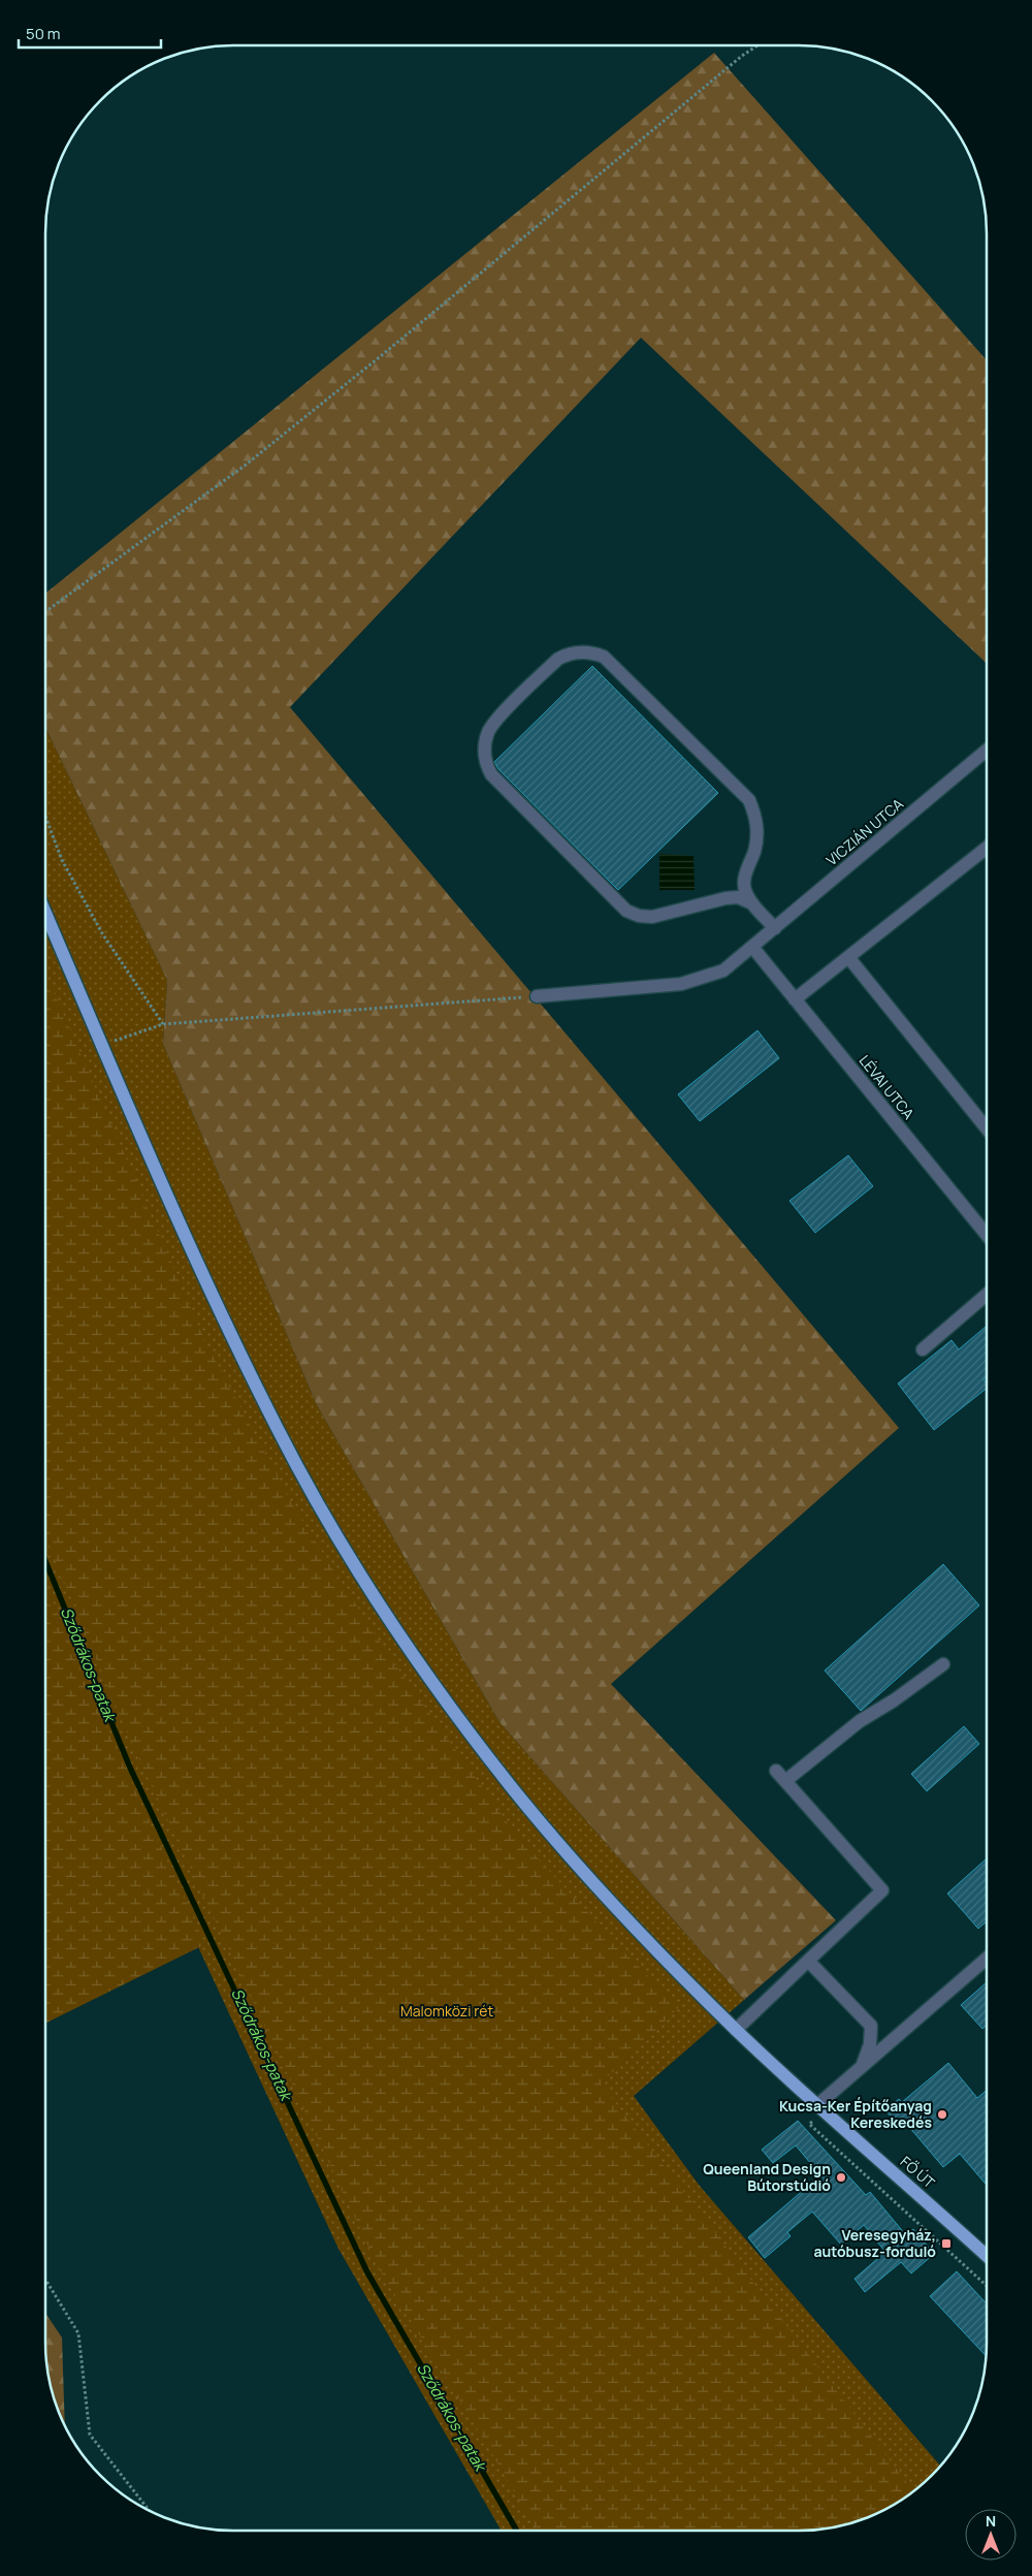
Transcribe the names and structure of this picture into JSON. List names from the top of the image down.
{
  "streets": {
    "main road": ["FŐ ÚT"],
    "street": ["VICZIÁN UTCA", "LÉVAI UTCA"]
  },
  "crossings": [
    ["VICZIÁN UTCA", "LÉVAI UTCA"]
  ],
  "water": ["Sződrákos-patak"],
  "parks": ["Malomközi rét"],
  "places": {
    "other": ["Kucsa-Ker Építőanyag Kereskedés", "Queenland Design Bútorstúdió"],
    "transit": ["Veresegyház, autóbusz-forduló"]
  },
  "scale_bar": "50 m",
  "north": "top"
}
